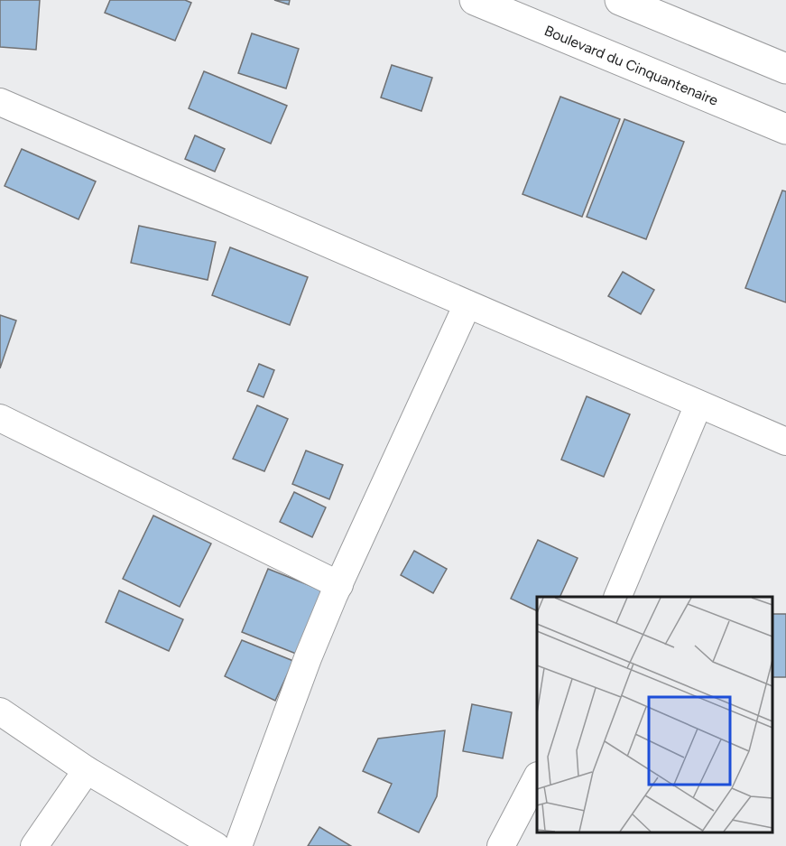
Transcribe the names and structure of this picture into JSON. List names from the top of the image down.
{
  "streets": {
    "main road": ["Boulevard du Cinquantenaire"]
  }
}
